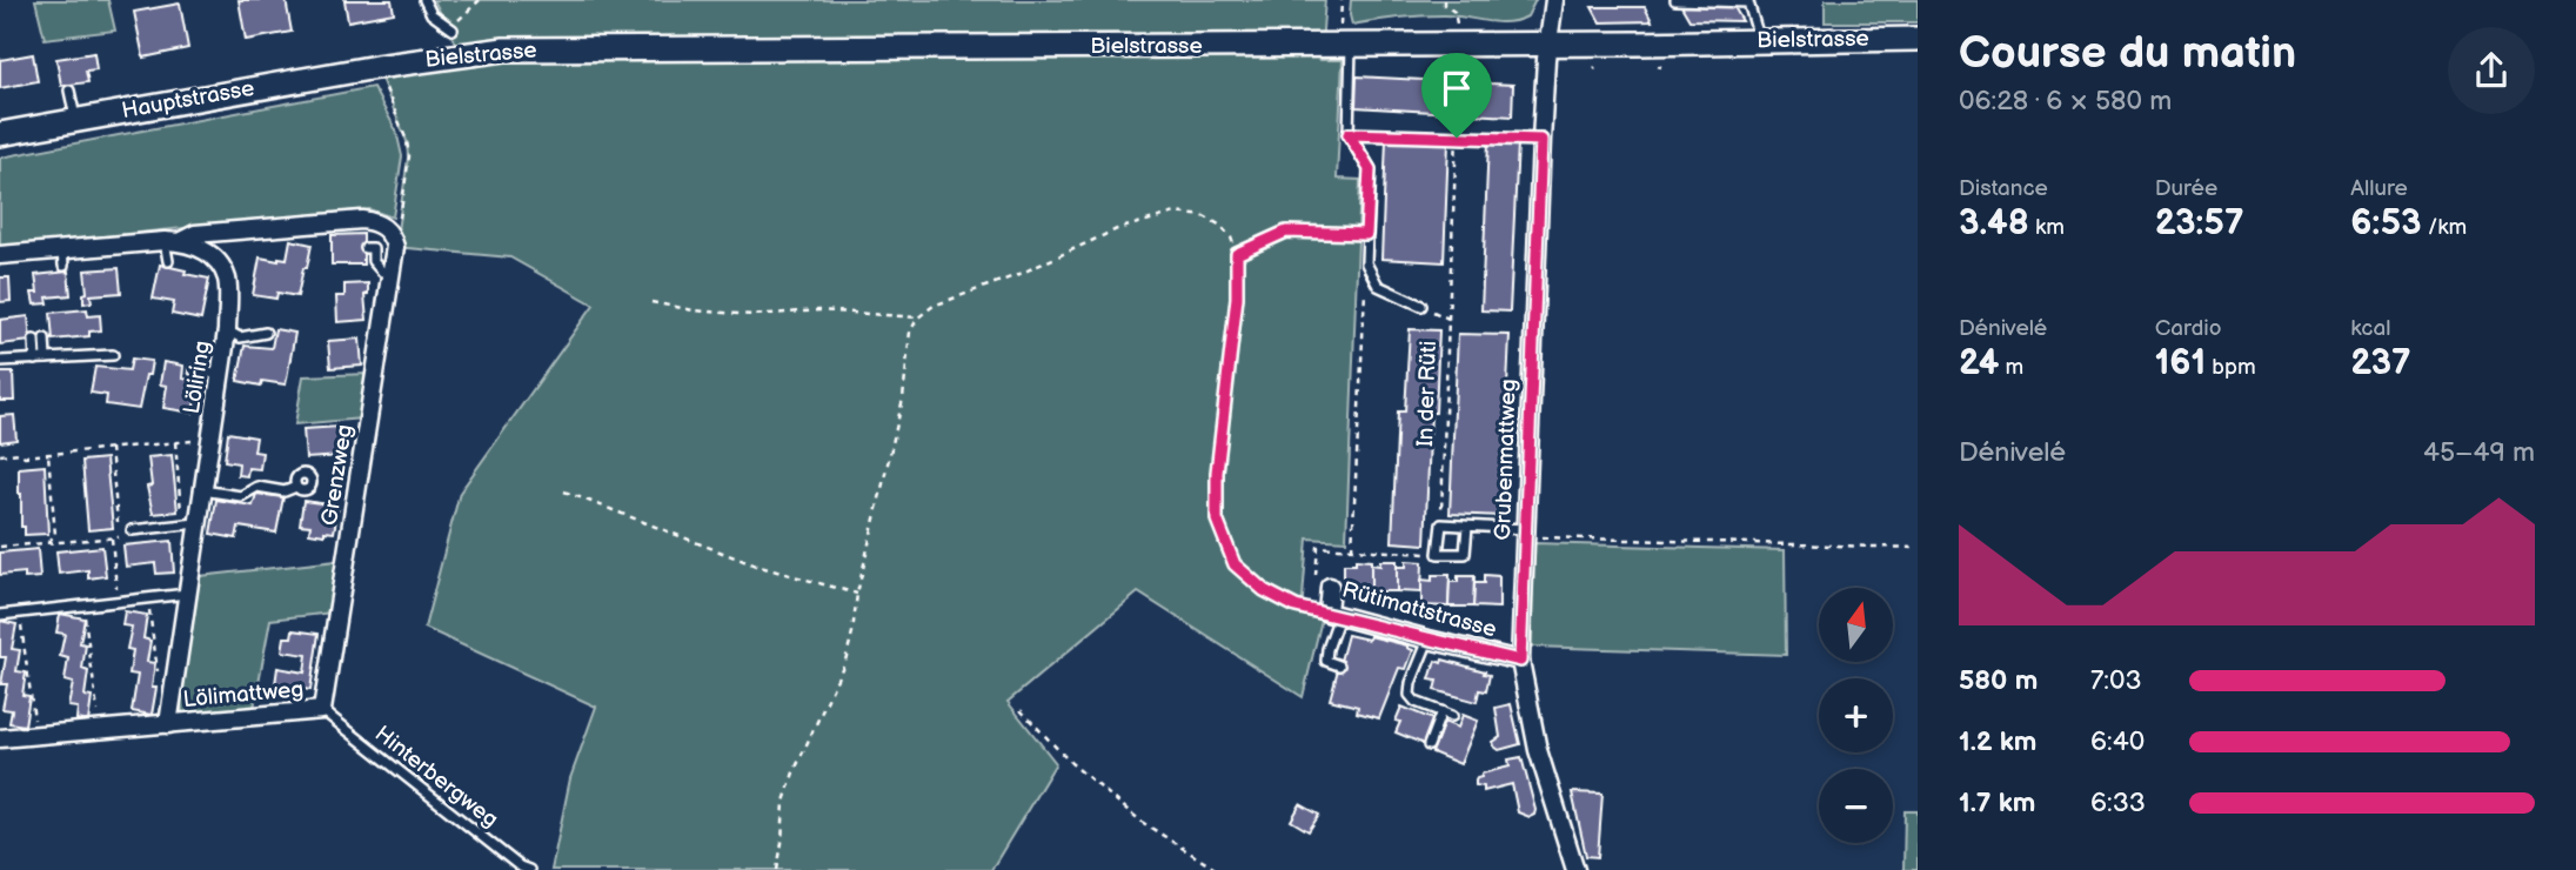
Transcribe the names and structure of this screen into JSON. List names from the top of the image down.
{
  "streets": {
    "main road": ["Bielstrasse", "Hauptstrasse"],
    "street": [
      "Löliring",
      "Grubenmattweg",
      "Grenzweg",
      "Rütimattstrasse",
      "Lölimattweg"
    ],
    "lane": ["Hinterbergweg"],
    "path": ["In der Rüti"]
  },
  "crossings": [
    ["Bielstrasse", "Hauptstrasse"],
    ["Bielstrasse", "Grubenmattweg"],
    ["Löliring", "Lölimattweg"],
    ["Grubenmattweg", "Rütimattstrasse"],
    ["Grenzweg", "Lölimattweg"],
    ["Grenzweg", "Hinterbergweg"],
    ["Lölimattweg", "Hinterbergweg"]
  ],
  "north": "top",
  "page": {
    "heading": ["Course du matin", "06:28 · 6 × 580 m"],
    "stats": [
      ["Distance", "3.48 km"],
      ["Durée", "23:57"],
      ["Allure", "6:53 /km"],
      ["Dénivelé", "24 m"],
      ["Cardio", "161 bpm"],
      ["kcal", "237"]
    ],
    "chart": ["Dénivelé", "45–49 m"],
    "map_buttons": ["+", "−"],
    "list": [
      {
        "name": "580 m",
        "note": "7:03"
      },
      {
        "name": "1.2 km",
        "note": "6:40"
      },
      {
        "name": "1.7 km",
        "note": "6:33"
      }
    ]
  }
}
